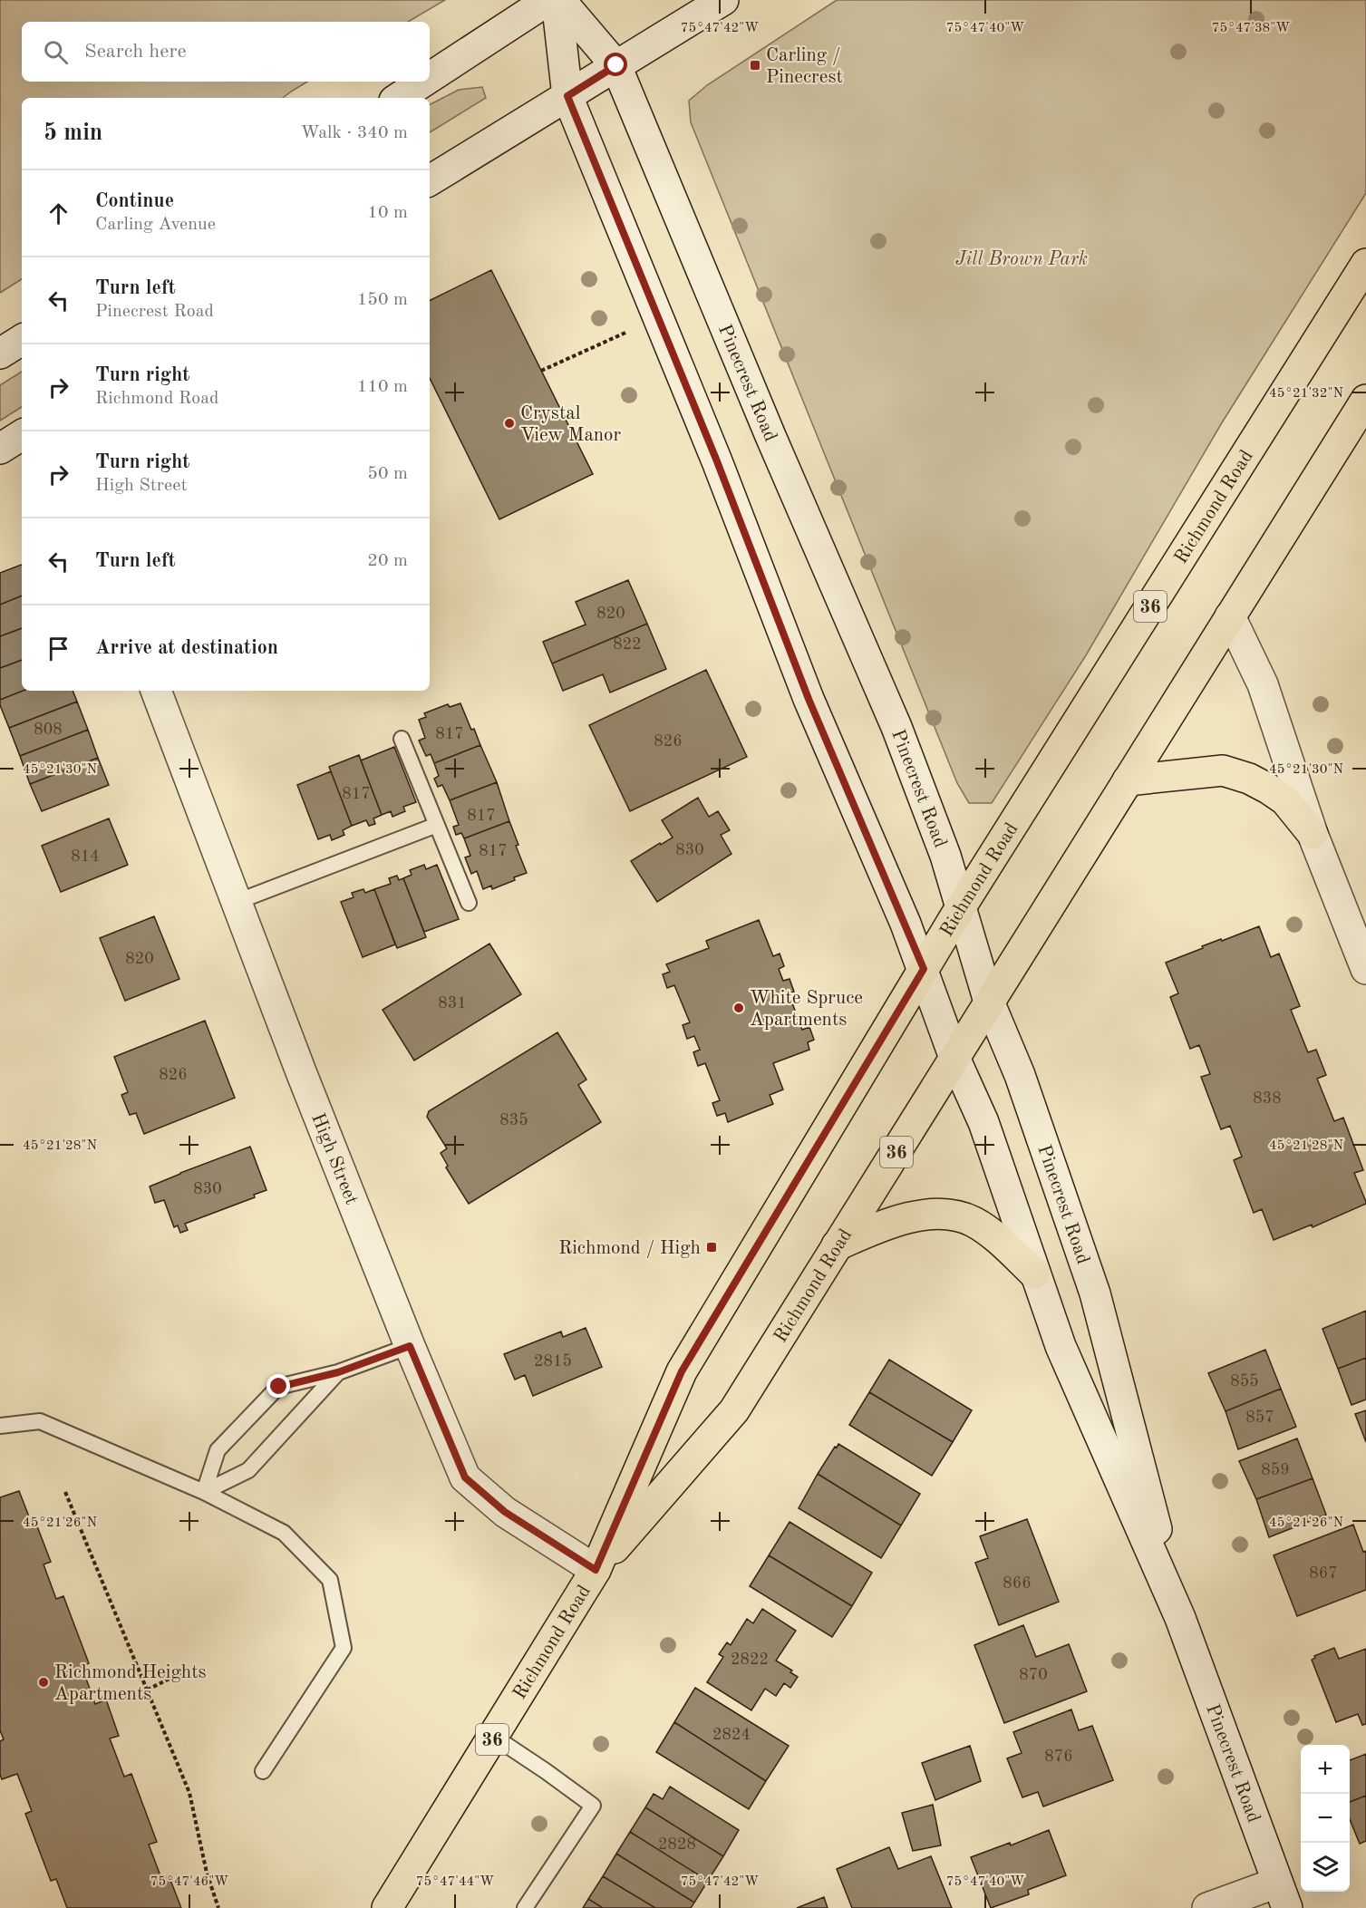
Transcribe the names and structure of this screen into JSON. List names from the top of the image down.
{
  "streets": {
    "main road": [
      "Pinecrest Road",
      "Richmond Road",
      "36",
      "High Street"
    ]
  },
  "crossings": [
    ["Pinecrest Road", "Richmond Road"],
    ["Richmond Road", "High Street"]
  ],
  "parks": ["Jill Brown Park"],
  "places": {
    "transit": ["Carling / Pinecrest", "Richmond / High"],
    "other": ["Crystal View Manor", "White Spruce Apartments", "Richmond Heights Apartments"]
  },
  "house_numbers": [
    "820",
    "822",
    "808",
    "817",
    "826",
    "817",
    "817",
    "830",
    "817",
    "814",
    "820",
    "831",
    "826",
    "838",
    "835",
    "830",
    "2815",
    "855",
    "857",
    "859",
    "867",
    "866",
    "2822",
    "870",
    "2824",
    "876",
    "2828"
  ],
  "page": {
    "search": "Search here",
    "heading": ["5 min", "Walk · 340 m"],
    "list": [
      ["Continue", "Carling Avenue", "10 m"],
      ["Turn left", "Pinecrest Road", "150 m"],
      ["Turn right", "Richmond Road", "110 m"],
      ["Turn right", "High Street", "50 m"],
      ["Turn left", "20 m"],
      "Arrive at destination"
    ],
    "map_buttons": ["+", "−"]
  },
  "coordinates": [
    "75°47'42\"W",
    "75°47'40\"W",
    "75°47'38\"W",
    "45°21'32\"N",
    "45°21'30\"N",
    "45°21'28\"N",
    "45°21'26\"N",
    "75°47'46\"W",
    "75°47'44\"W"
  ]
}
